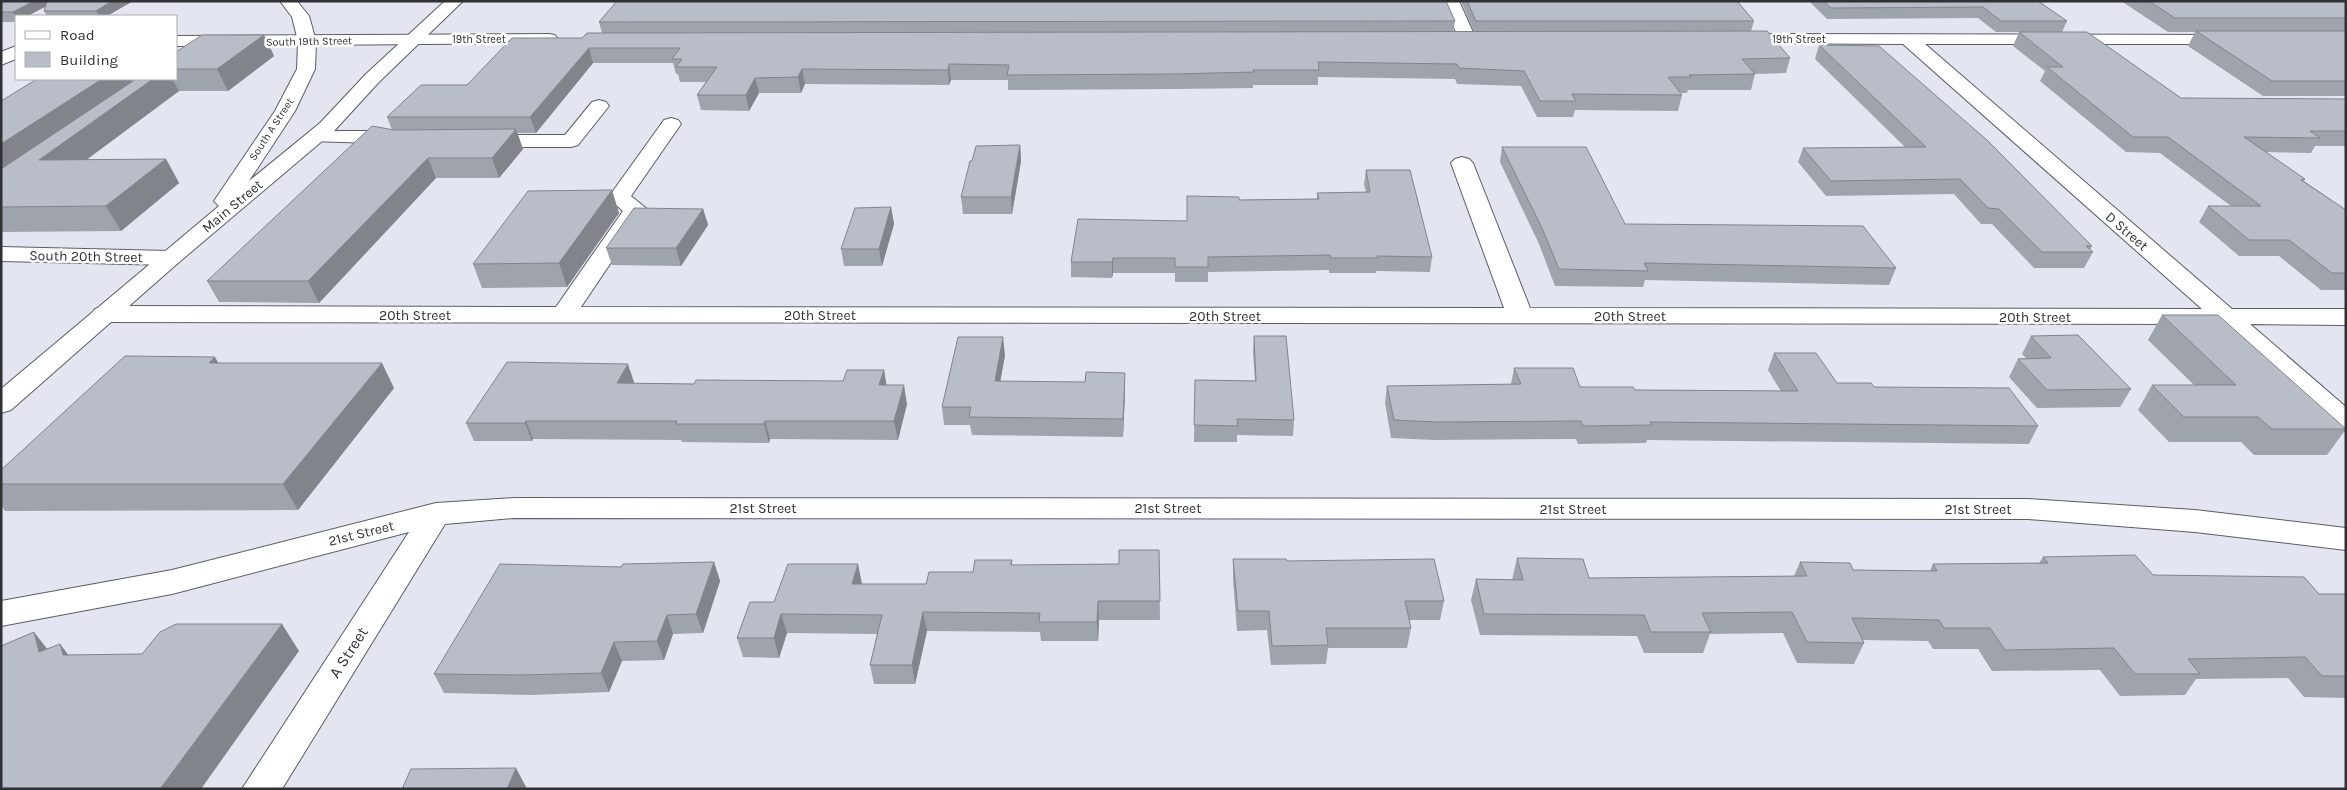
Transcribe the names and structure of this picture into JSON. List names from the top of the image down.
{
  "streets": {
    "street": [
      "19th Street",
      "South 19th Street",
      "South A Street",
      "Main Street",
      "D Street",
      "South 20th Street",
      "20th Street",
      "21st Street",
      "A Street"
    ]
  },
  "crossings": [
    ["19th Street", "South 19th Street"],
    ["19th Street", "Main Street"],
    ["19th Street", "D Street"],
    ["South 19th Street", "South A Street"],
    ["South 19th Street", "Main Street"],
    ["South A Street", "Main Street"],
    ["Main Street", "South 20th Street"],
    ["Main Street", "20th Street"],
    ["D Street", "20th Street"],
    ["21st Street", "A Street"]
  ],
  "legend": ["Road", "Building"]
}
